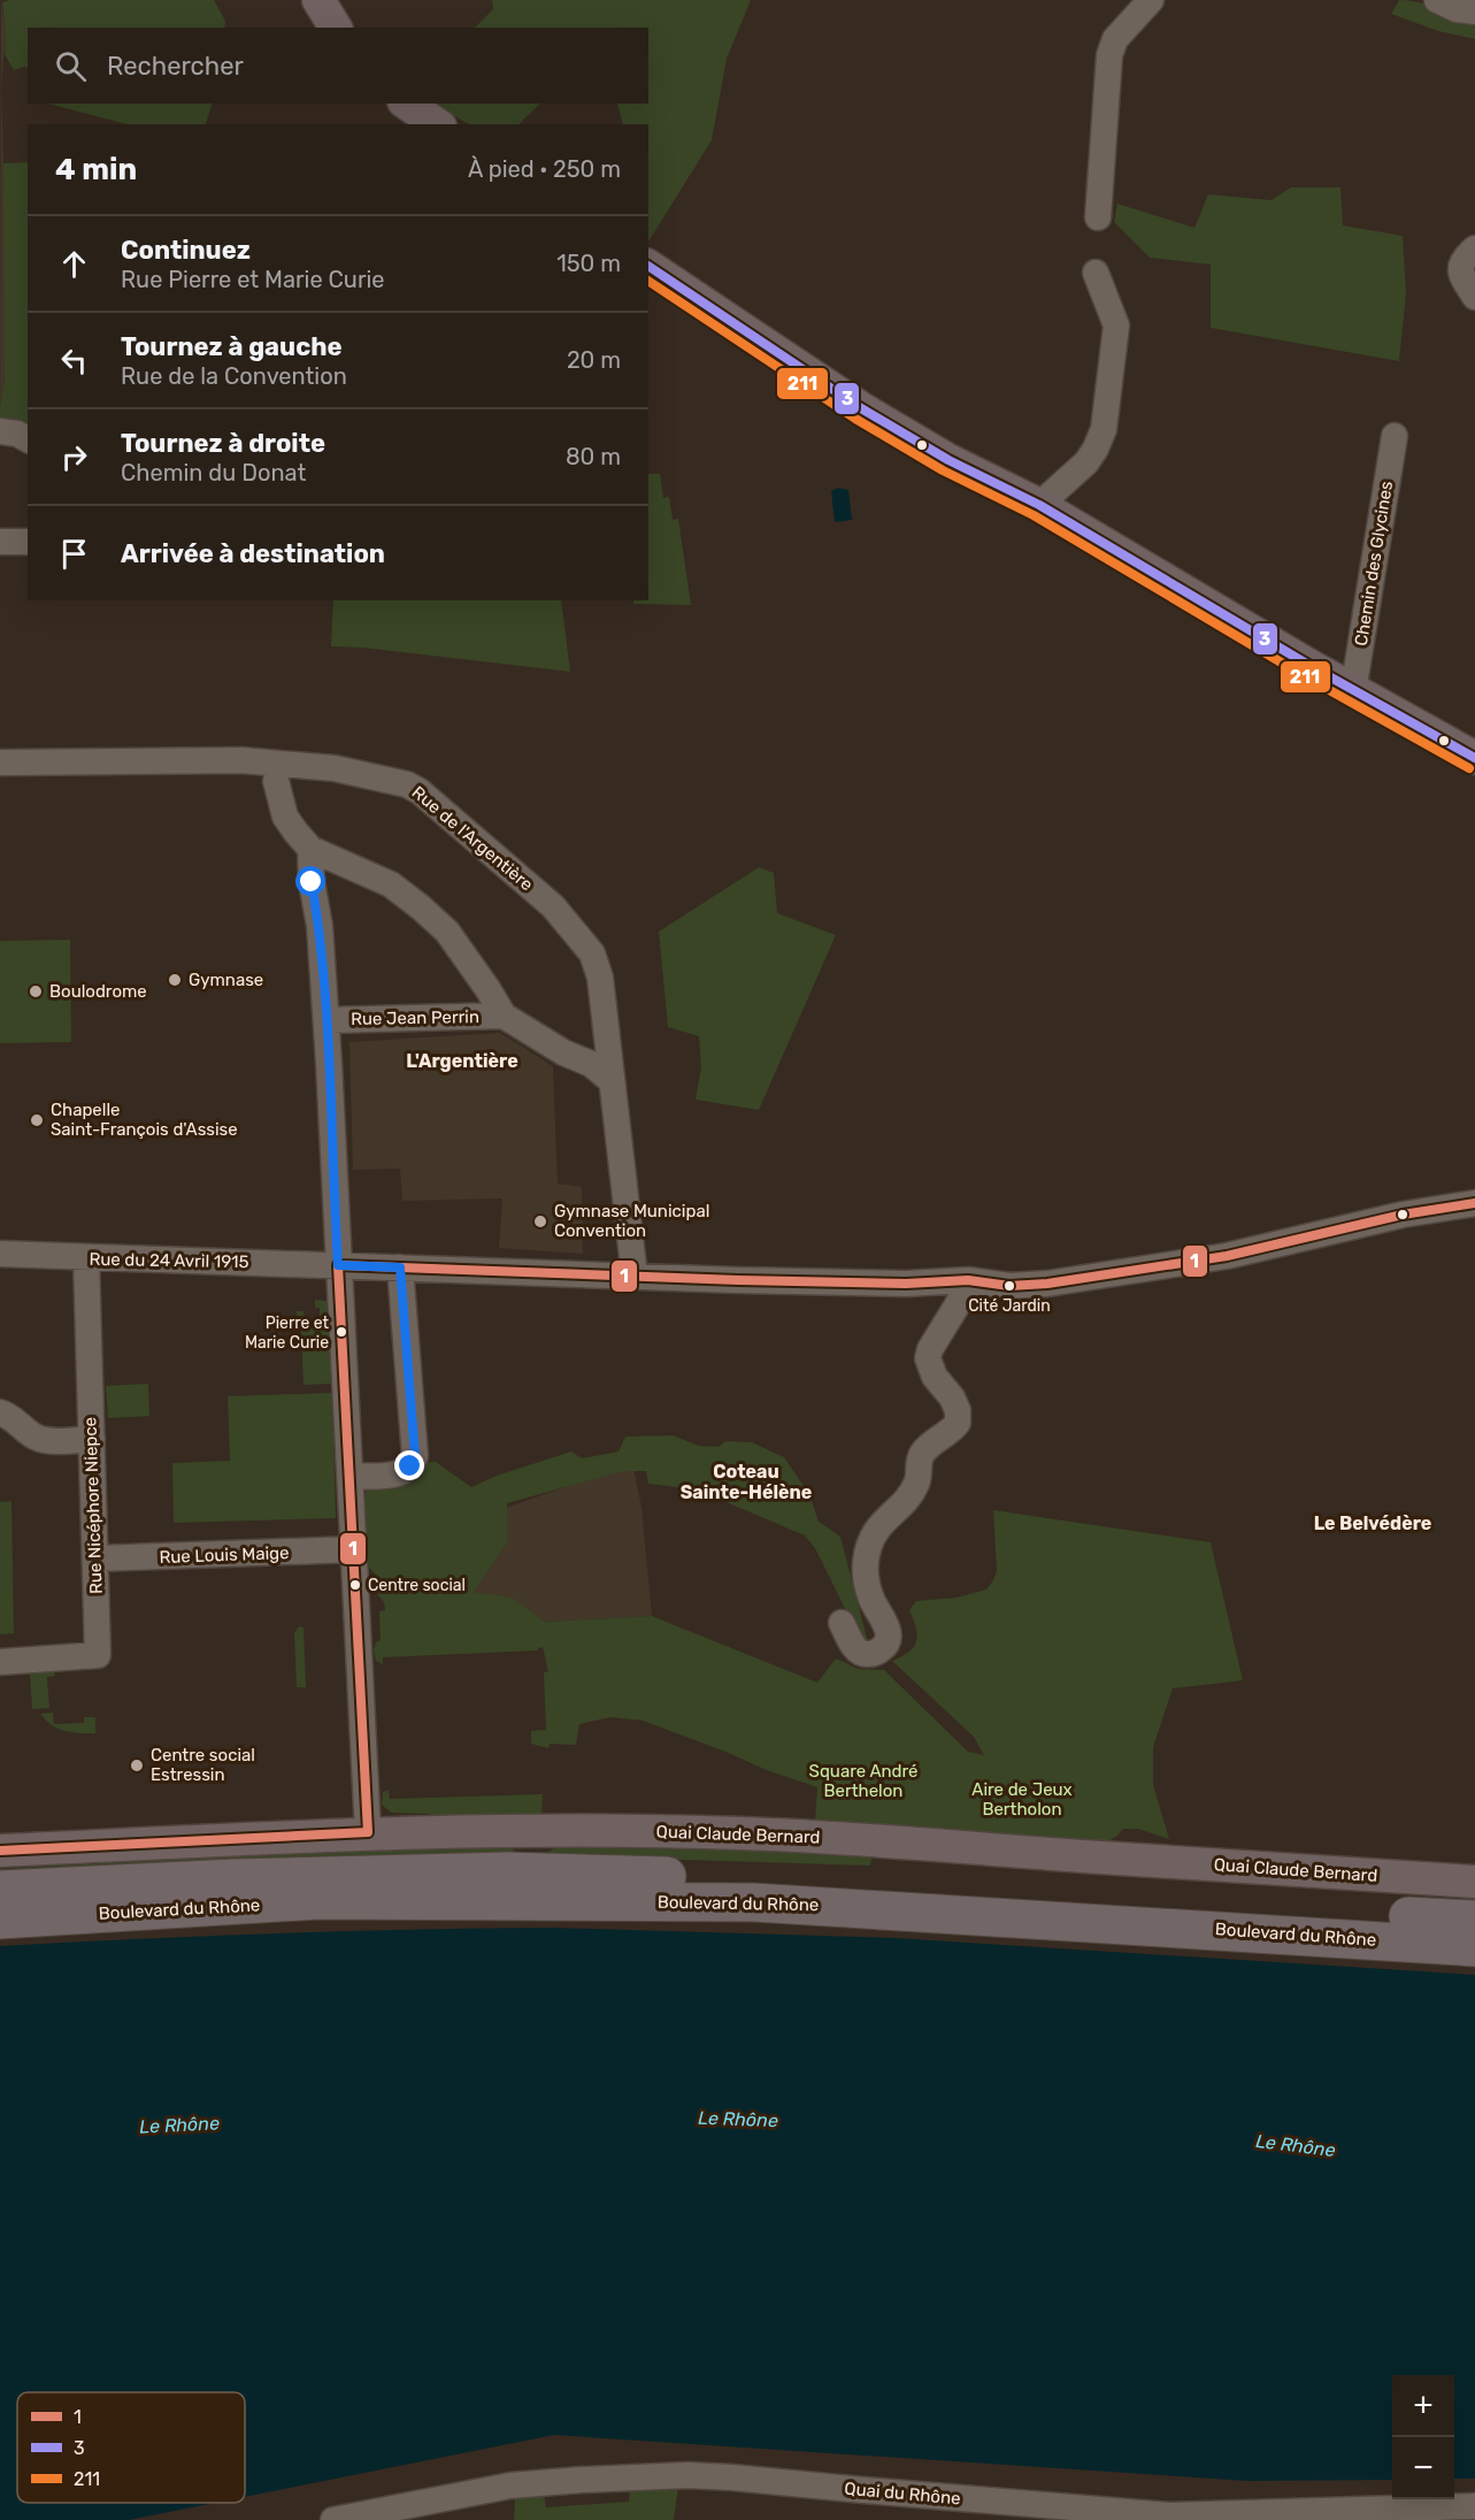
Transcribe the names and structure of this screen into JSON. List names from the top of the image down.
{
  "streets": {
    "highway": ["Boulevard du Rhône"],
    "main road": ["Quai Claude Bernard"],
    "street": [
      "Chemin des Glycines",
      "Rue de l'Argentière",
      "Rue Jean Perrin",
      "Rue du 24 Avril 1915",
      "Rue Nicéphore Niepce",
      "Rue Louis Maige",
      "Quai du Rhône"
    ]
  },
  "crossings": [
    ["Rue de l'Argentière", "Rue du 24 Avril 1915"],
    ["Rue du 24 Avril 1915", "Rue Nicéphore Niepce"],
    ["Rue Nicéphore Niepce", "Rue Louis Maige"]
  ],
  "districts": ["L'Argentière", "Coteau Sainte-Hélène", "Le Belvédère"],
  "water": ["Le Rhône"],
  "parks": ["Square André Berthelon", "Aire de Jeux Bertholon"],
  "places": [
    "Gymnase",
    "Boulodrome",
    "Chapelle Saint-François d'Assise",
    "Gymnase Municipal Convention",
    "Cité Jardin",
    "Pierre et Marie Curie",
    "Centre social",
    "Centre social Estressin"
  ],
  "lines": ["transit line 3", "transit line 211", "transit line 1"],
  "legend": ["1", "3", "211"],
  "page": {
    "search": "Rechercher",
    "heading": ["4 min", "À pied · 250 m"],
    "list": [
      ["Continuez", "Rue Pierre et Marie Curie", "150 m"],
      ["Tournez à gauche", "Rue de la Convention", "20 m"],
      ["Tournez à droite", "Chemin du Donat", "80 m"],
      "Arrivée à destination"
    ],
    "map_buttons": ["+", "−"]
  }
}
